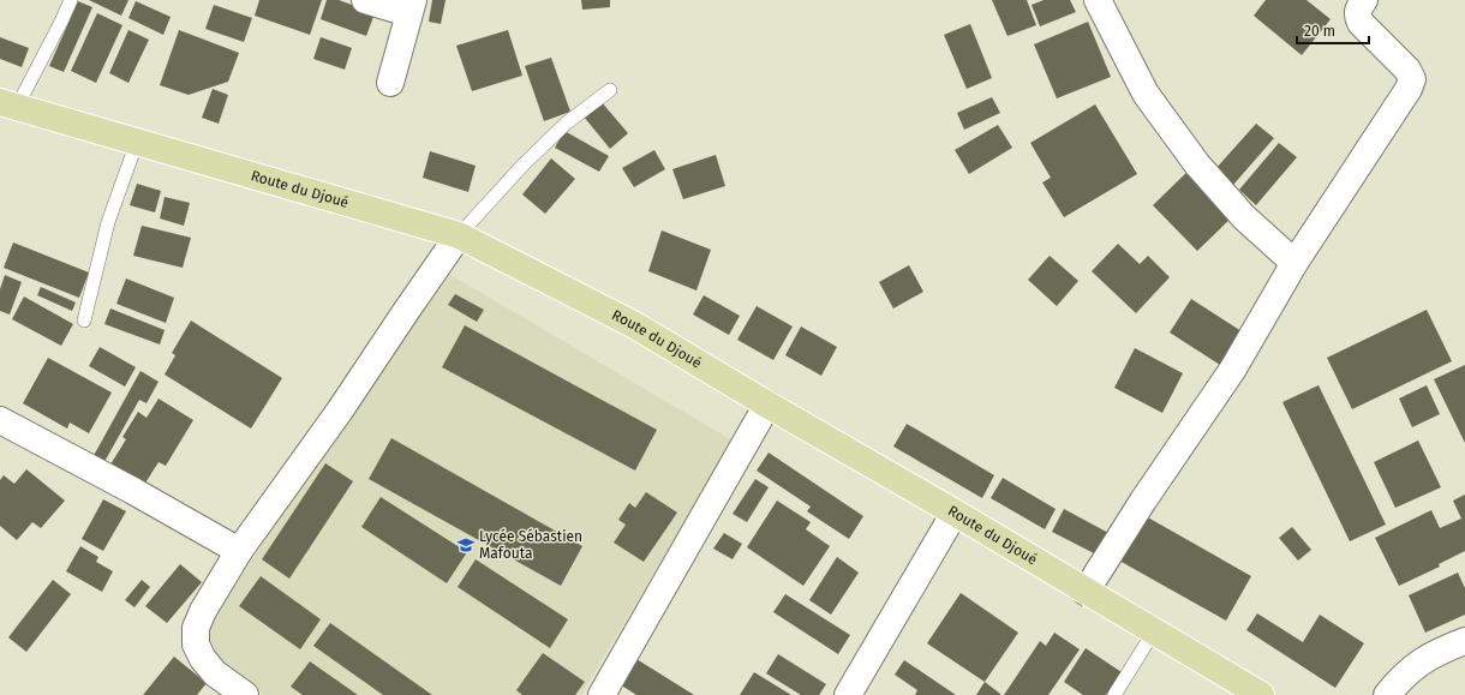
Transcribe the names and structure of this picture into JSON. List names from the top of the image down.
{
  "streets": {
    "main road": ["Route du Djoué"]
  },
  "places": {
    "school or university": ["Lycée Sébastien Mafouta"]
  },
  "scale_bar": "20 m"
}
